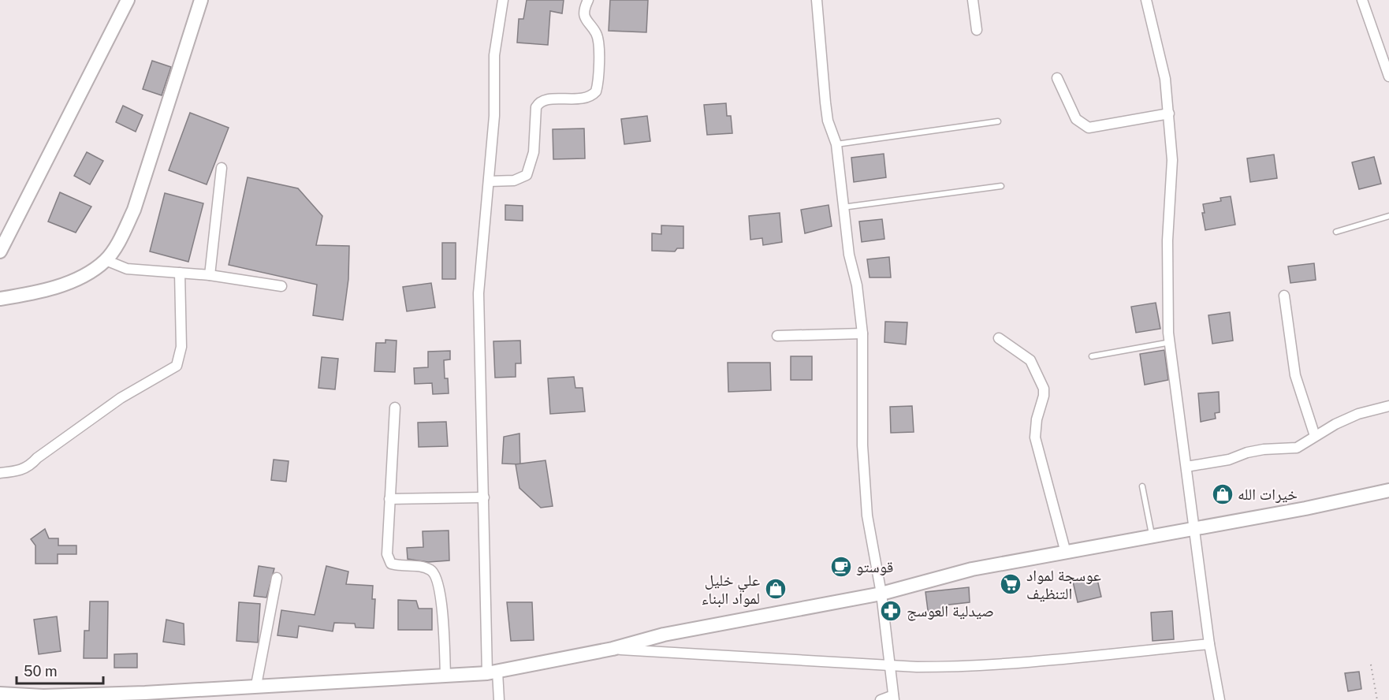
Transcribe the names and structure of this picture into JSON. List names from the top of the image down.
{
  "places": {
    "shop": ["خيرات الله", "علي خليل لمواد البناء"],
    "cafe": ["قوستو"],
    "supermarket": ["عوسجة لمواد التنظيف"],
    "pharmacy": ["صيدلية العوسج"]
  },
  "scale_bar": "50 m"
}
